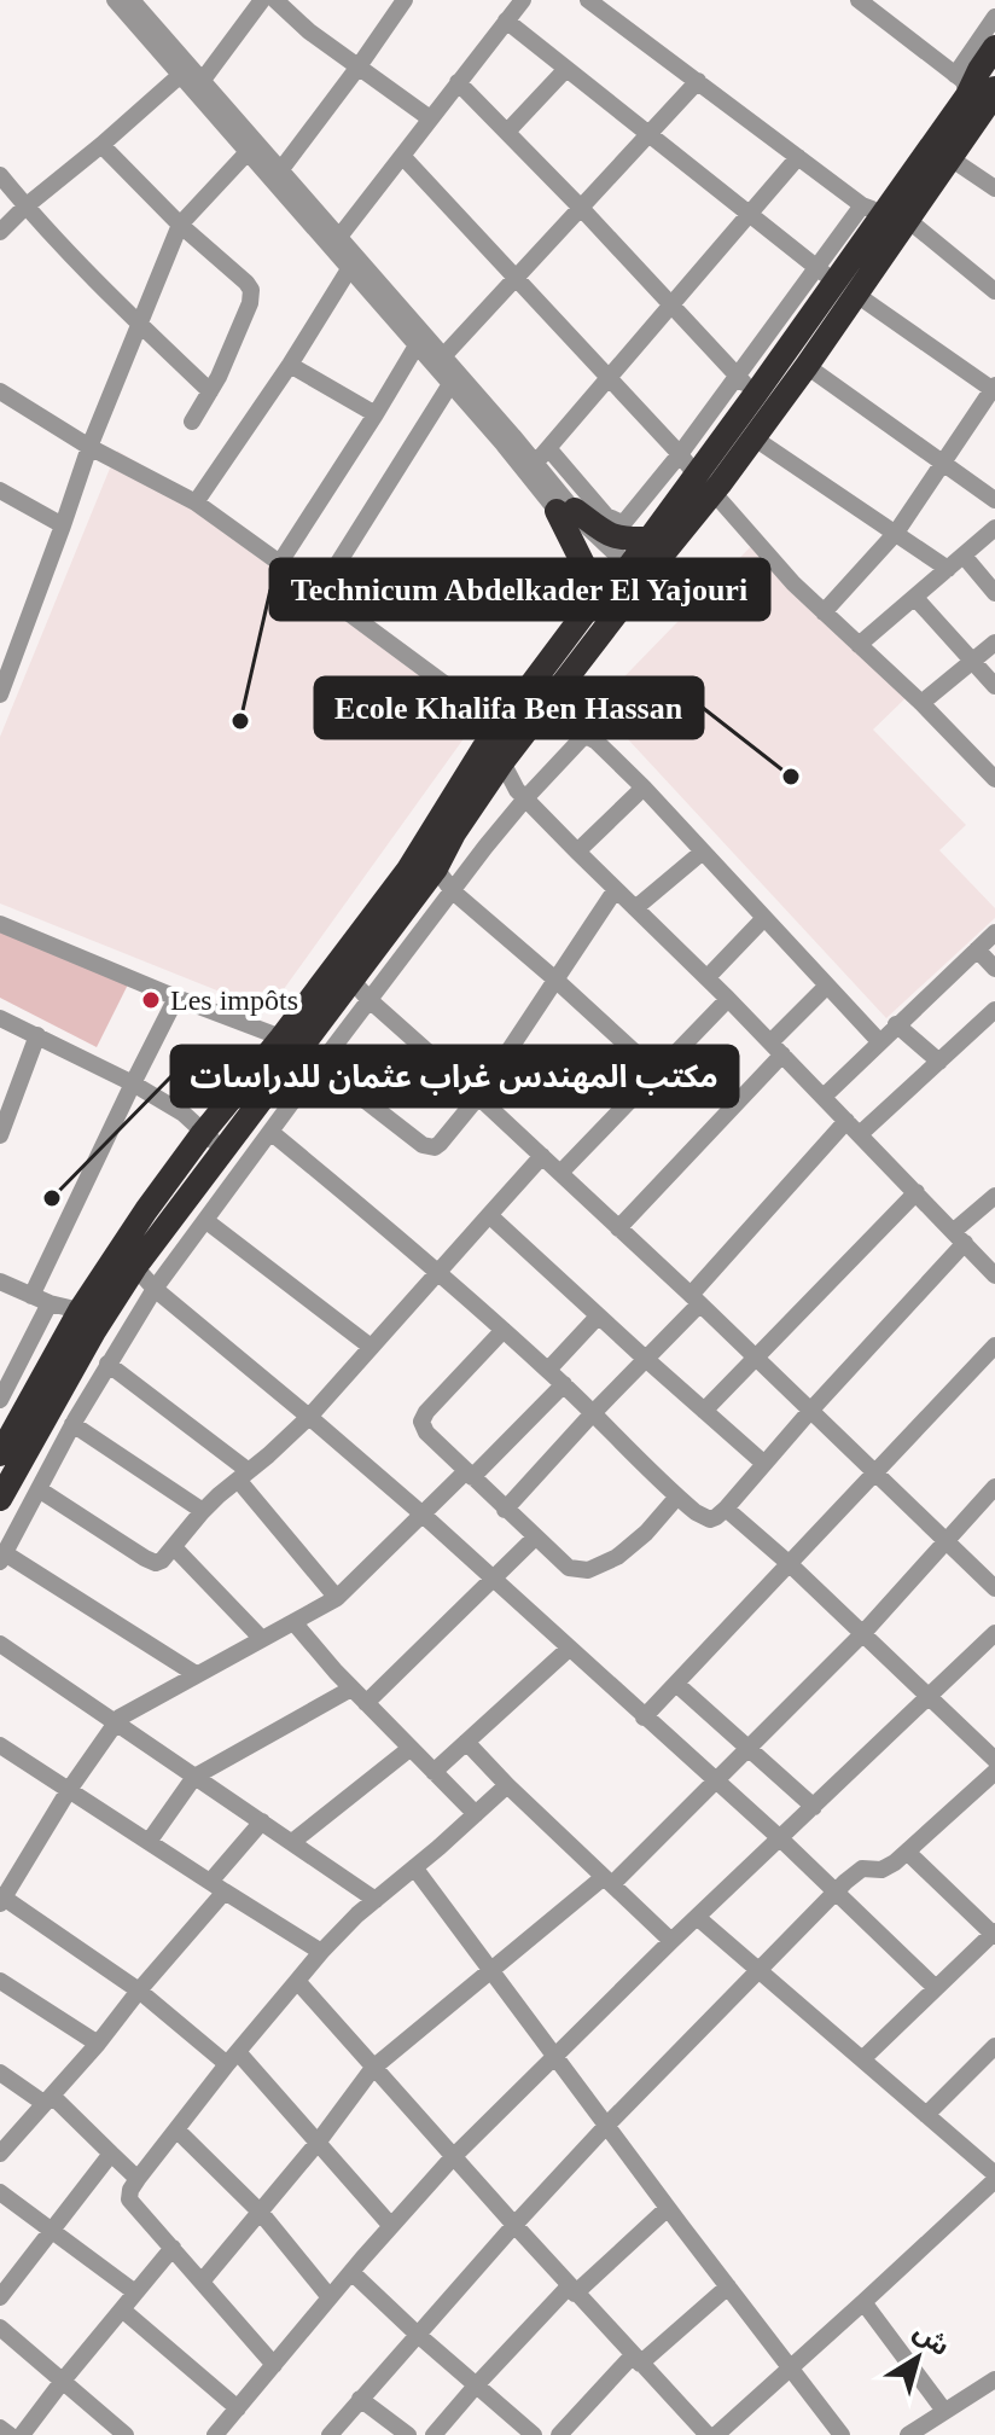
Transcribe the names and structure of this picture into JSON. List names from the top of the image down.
{
  "places": [
    "Technicum Abdelkader El Yajouri",
    "Ecole Khalifa Ben Hassan",
    "Les impôts",
    "مكتب المهندس غراب عثمان للدراسات"
  ],
  "north": "top right"
}
